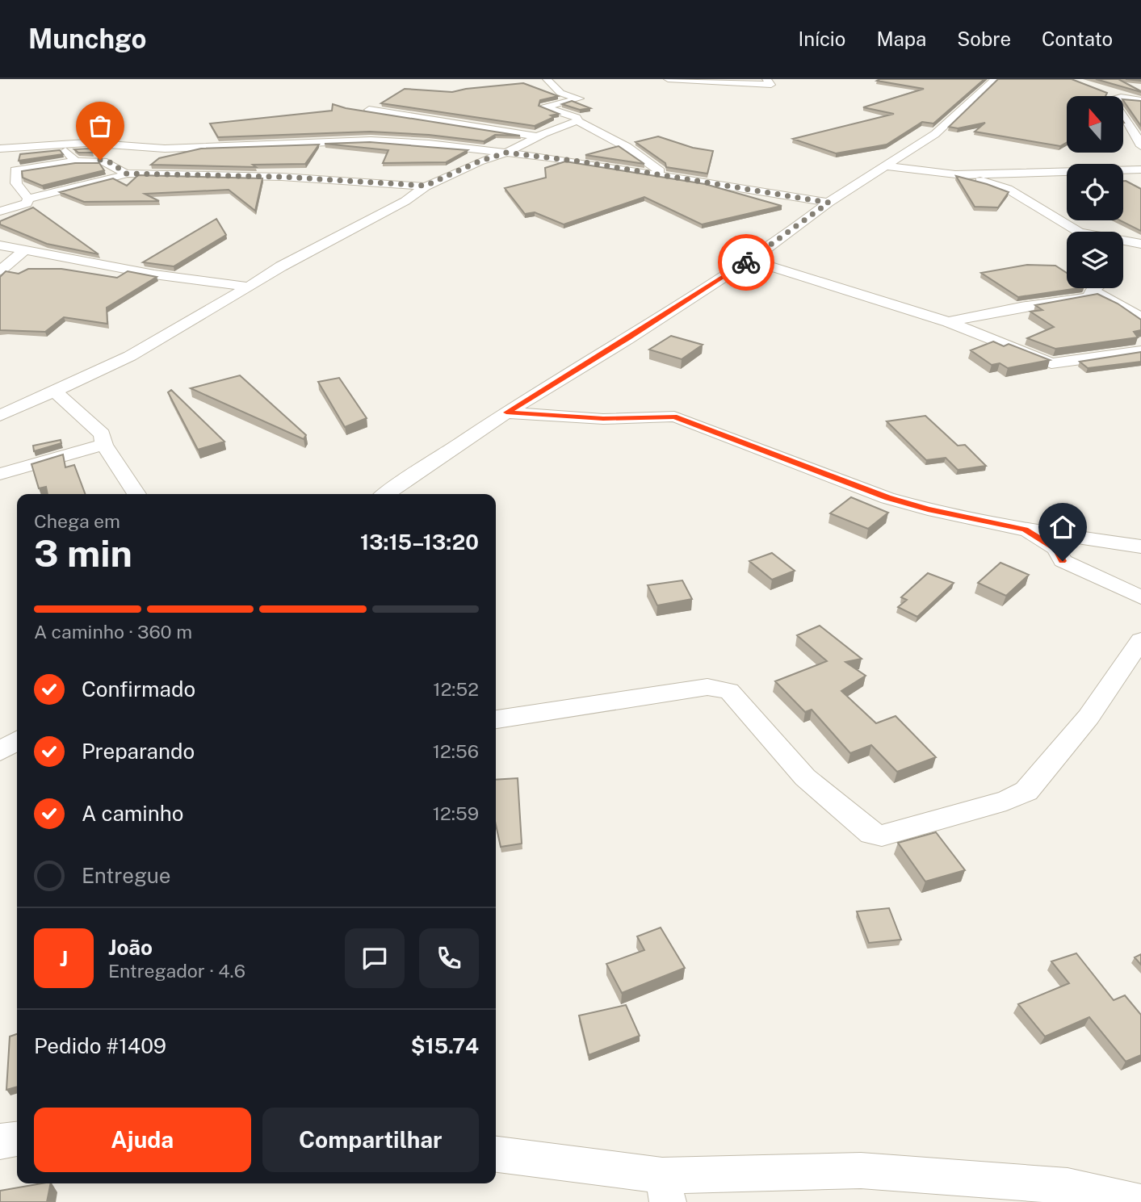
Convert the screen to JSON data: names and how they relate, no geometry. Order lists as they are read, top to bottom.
{
  "north": "top",
  "page": {
    "header": "Munchgo",
    "nav": [
      "Início",
      "Mapa",
      "Sobre",
      "Contato"
    ],
    "heading": ["3 min", "Chega em", "13:15–13:20"],
    "panel": [
      "João",
      "Entregador · 4.6",
      "Pedido #1409",
      "$15.74"
    ],
    "bar": "A caminho · 360 m",
    "list": [
      ["Confirmado", "12:52"],
      ["Preparando", "12:56"],
      ["A caminho", "12:59"],
      "Entregue"
    ],
    "round": "J",
    "buttons": ["Ajuda", "Compartilhar"]
  }
}
